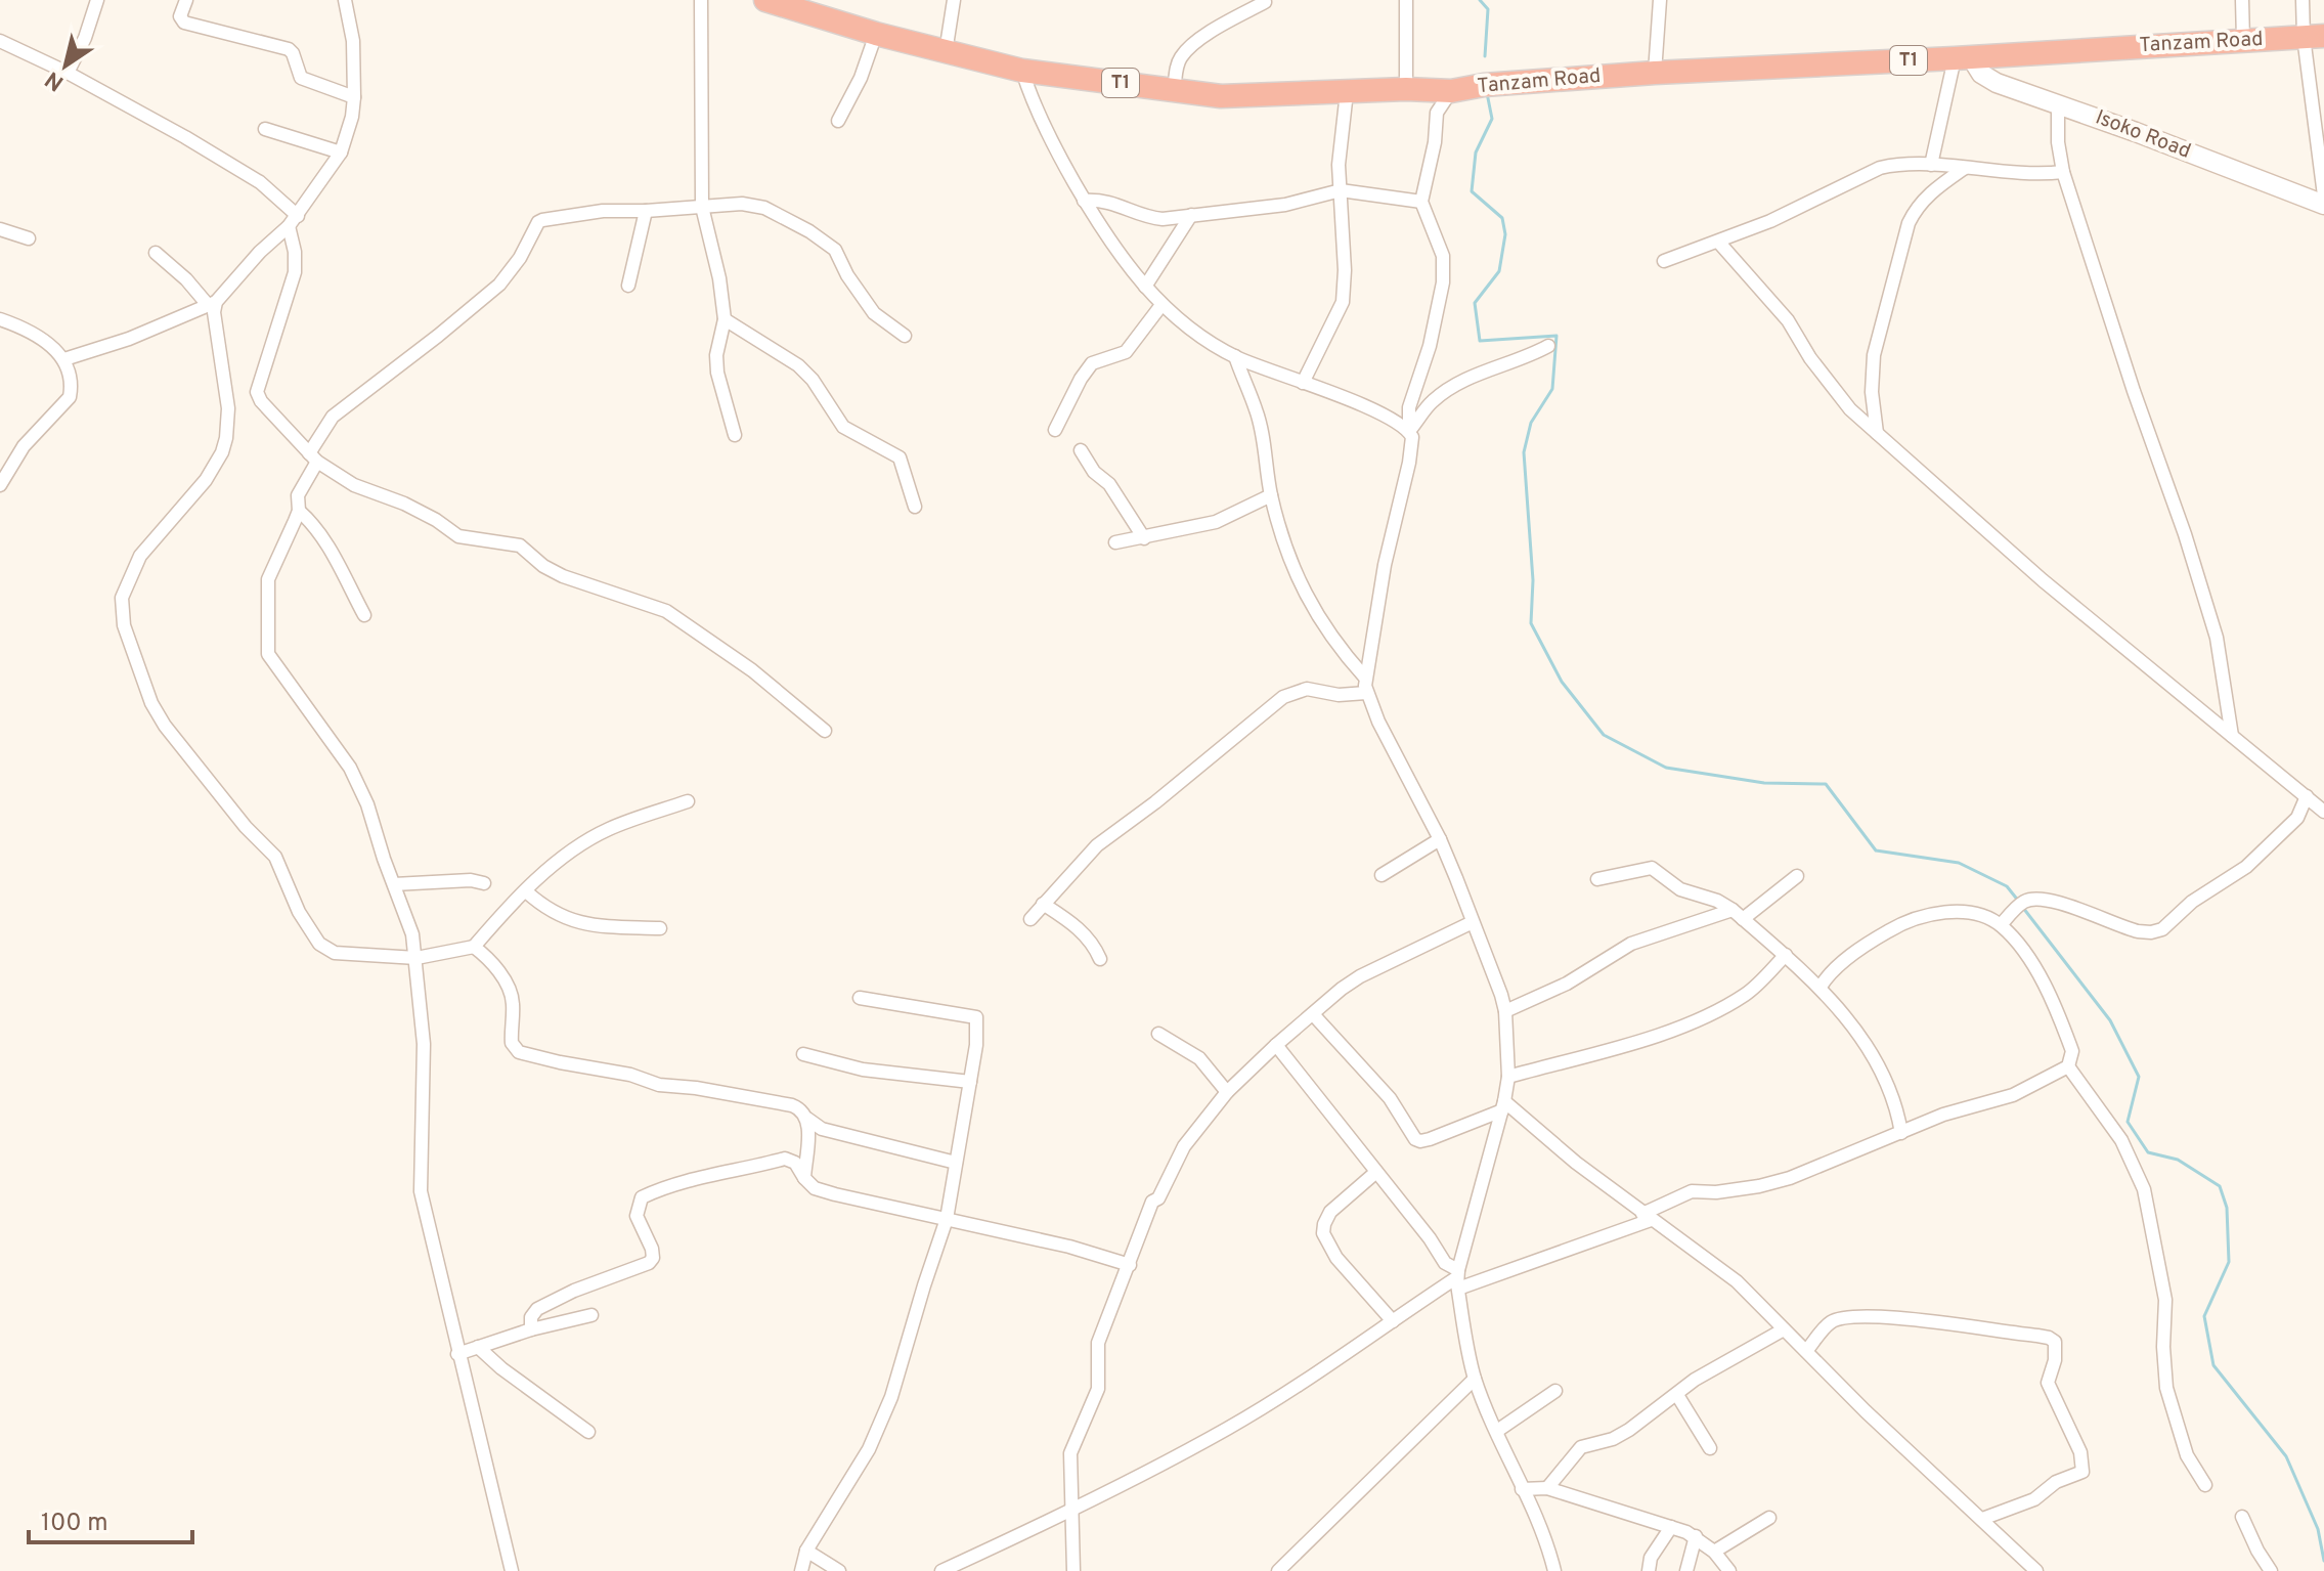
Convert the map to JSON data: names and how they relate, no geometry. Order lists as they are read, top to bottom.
{
  "streets": {
    "highway": ["Tanzam Road", "T1"],
    "street": ["Isoko Road"]
  },
  "crossings": [
    ["Tanzam Road", "Isoko Road"]
  ],
  "scale_bar": "100 m",
  "north": "bottom left"
}
